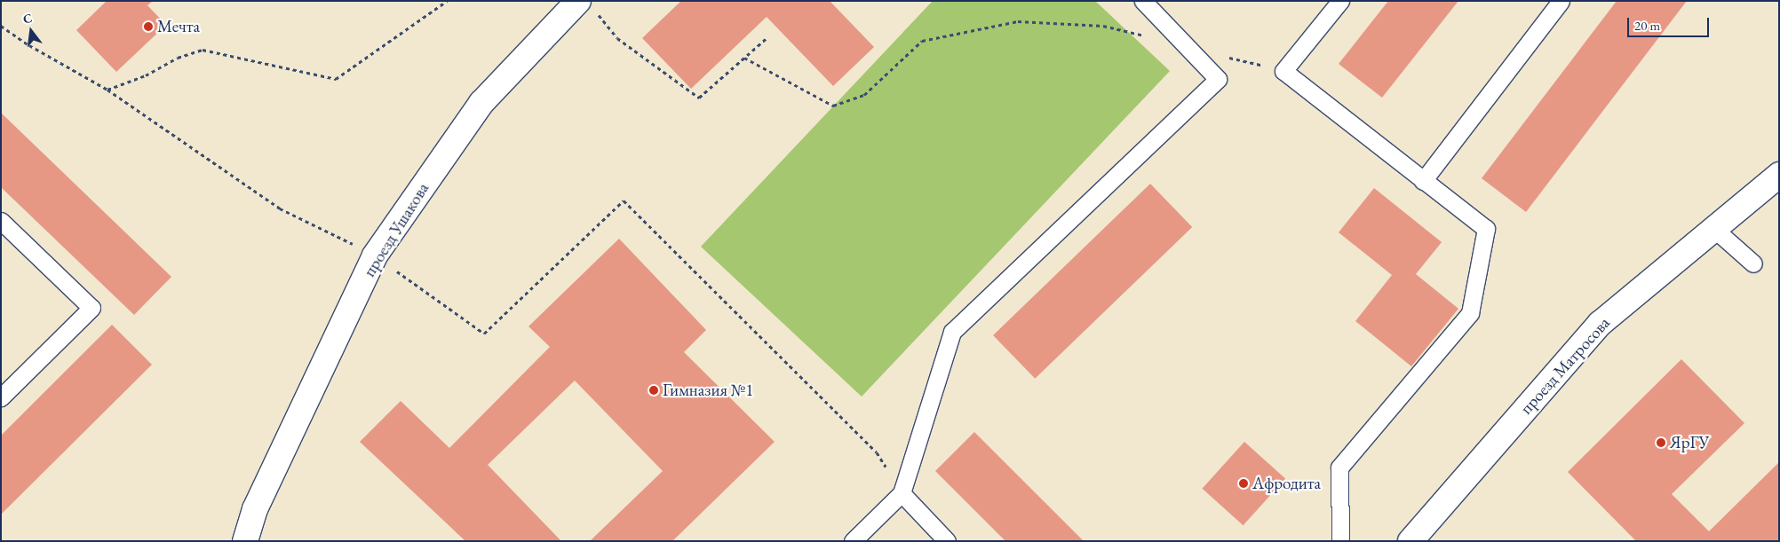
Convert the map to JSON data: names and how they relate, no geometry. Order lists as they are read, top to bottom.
{
  "streets": {
    "street": ["проезд Ушакова", "проезд Матросова"]
  },
  "places": [
    "Мечта",
    "Гимназия №1",
    "ЯрГУ",
    "Афродита"
  ],
  "scale_bar": "20 m",
  "north": "top"
}
